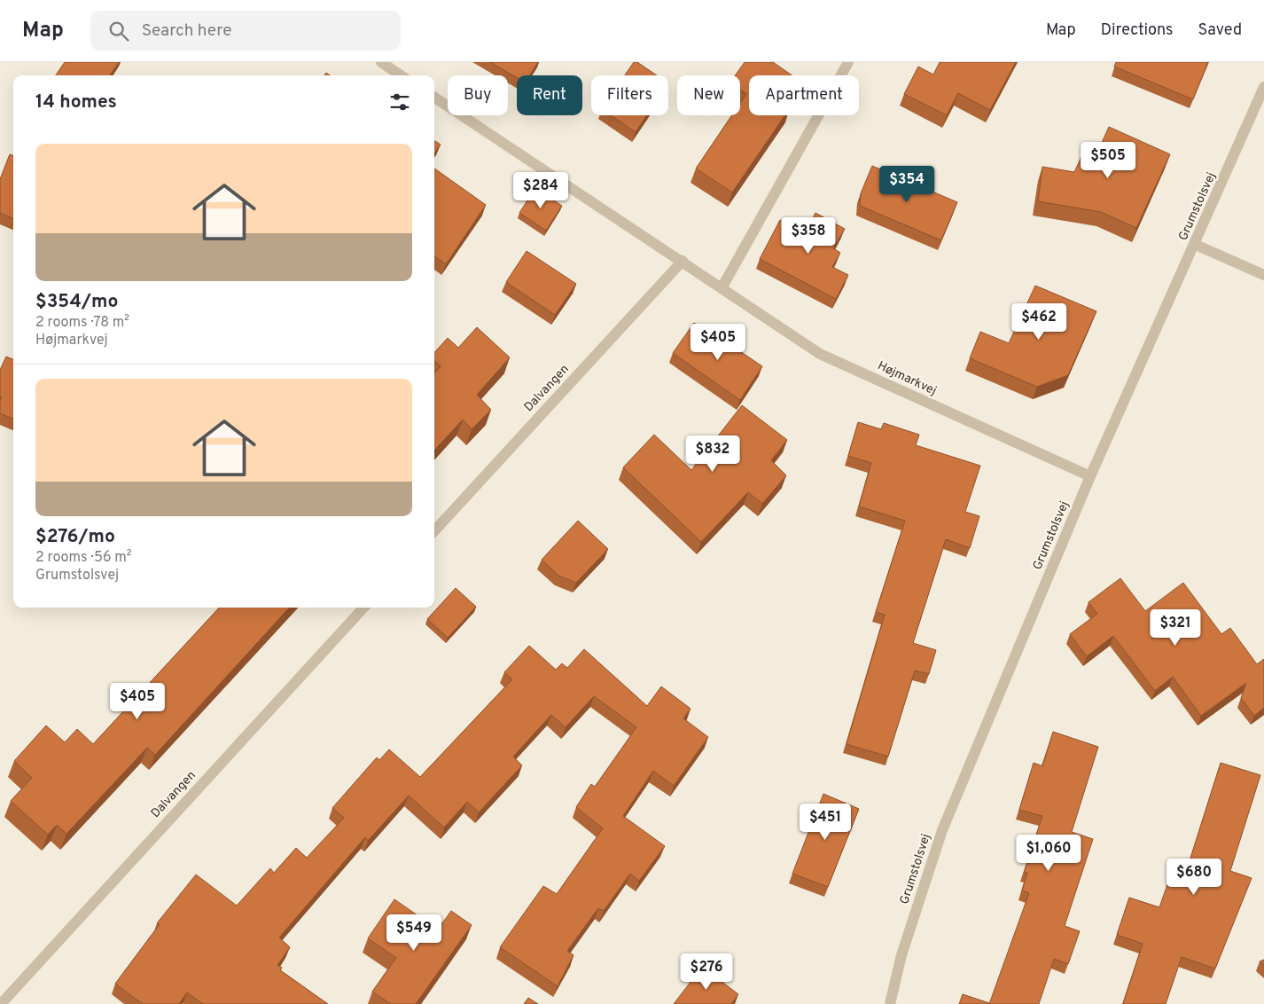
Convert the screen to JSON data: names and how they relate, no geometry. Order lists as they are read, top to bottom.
{
  "streets": {
    "street": ["Grumstolsvej", "Højmarkvej", "Dalvangen"]
  },
  "crossings": [
    ["Grumstolsvej", "Højmarkvej"],
    ["Højmarkvej", "Dalvangen"]
  ],
  "page": {
    "header": "Map",
    "search": "Search here",
    "nav": ["Map", "Directions", "Saved"],
    "chip": [
      "Buy",
      "Rent",
      "Filters",
      "New",
      "Apartment"
    ],
    "heading": "14 homes",
    "list": [
      {
        "name": "$354/mo",
        "note": "2 rooms · 78 m² · Højmarkvej"
      },
      {
        "name": "$276/mo",
        "note": "2 rooms · 56 m² · Grumstolsvej"
      }
    ],
    "price": [
      "$505",
      "$354",
      "$284",
      "$358",
      "$462",
      "$405",
      "$832",
      "$321",
      "$405",
      "$451",
      "$1,060",
      "$680",
      "$549",
      "$276"
    ]
  }
}
